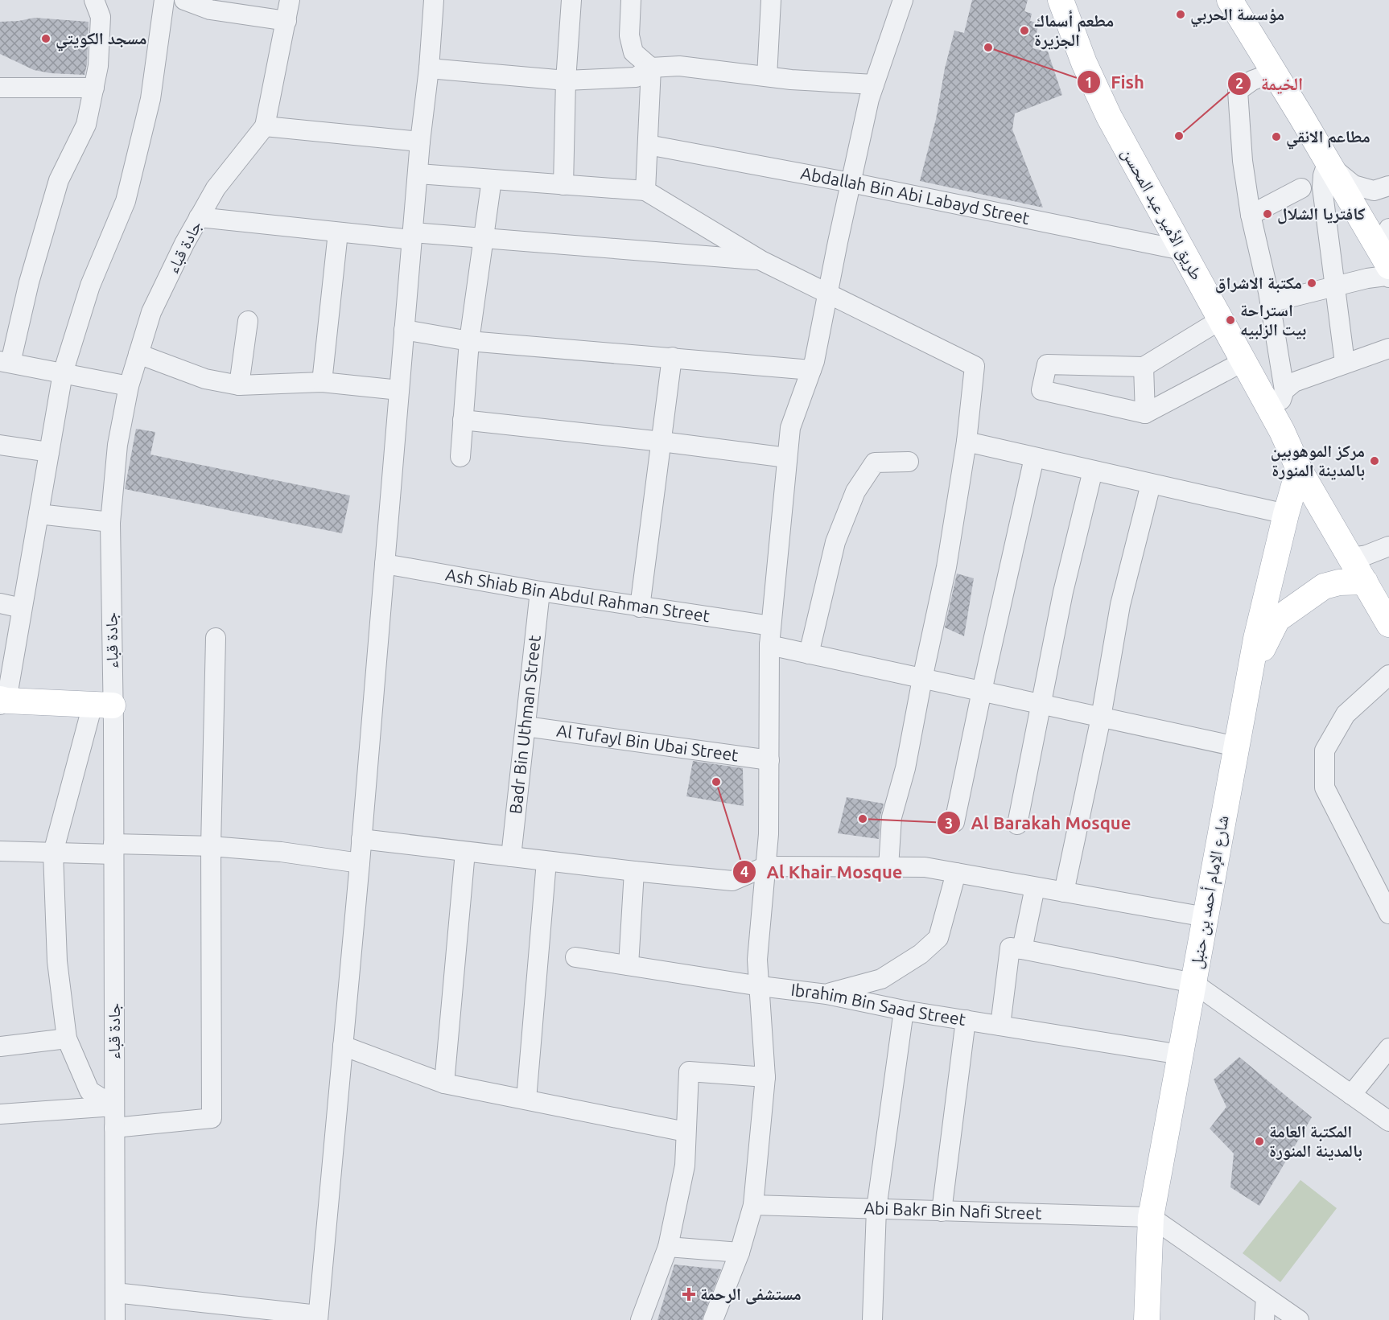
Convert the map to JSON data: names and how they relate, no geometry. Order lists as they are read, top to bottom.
{
  "streets": {
    "main road": ["طريق الأمير عبد المحسن", "شارع الإمام أحمد بن حنبل"],
    "street": [
      "Abdallah Bin Abi Labayd Street",
      "جادة قباء",
      "Ash Shiab Bin Abdul Rahman Street",
      "Badr Bin Uthman Street",
      "Al Tufayl Bin Ubai Street",
      "Ibrahim Bin Saad Street",
      "Abi Bakr Bin Nafi Street"
    ]
  },
  "crossings": [
    ["Abdallah Bin Abi Labayd Street", "طريق الأمير عبد المحسن"],
    ["طريق الأمير عبد المحسن", "شارع الإمام أحمد بن حنبل"],
    ["Ash Shiab Bin Abdul Rahman Street", "Badr Bin Uthman Street"],
    ["Badr Bin Uthman Street", "Al Tufayl Bin Ubai Street"],
    ["شارع الإمام أحمد بن حنبل", "Ibrahim Bin Saad Street"],
    ["شارع الإمام أحمد بن حنبل", "Abi Bakr Bin Nafi Street"]
  ],
  "places": {
    "other": [
      "مؤسسة الحربي",
      "مطعم أسماك الجزيرة",
      "مسجد الكويتي",
      "Fish",
      "الخيمة",
      "مطاعم الانقي",
      "كافتريا الشلال",
      "مكتبة الاشراق",
      "استراحة بيت الزلبيه",
      "مركز الموهوبين بالمدينة المنورة",
      "Al Khair Mosque",
      "Al Barakah Mosque",
      "المكتبة العامة بالمدينة المنورة"
    ],
    "health": ["مستشفى الرحمة"]
  }
}
